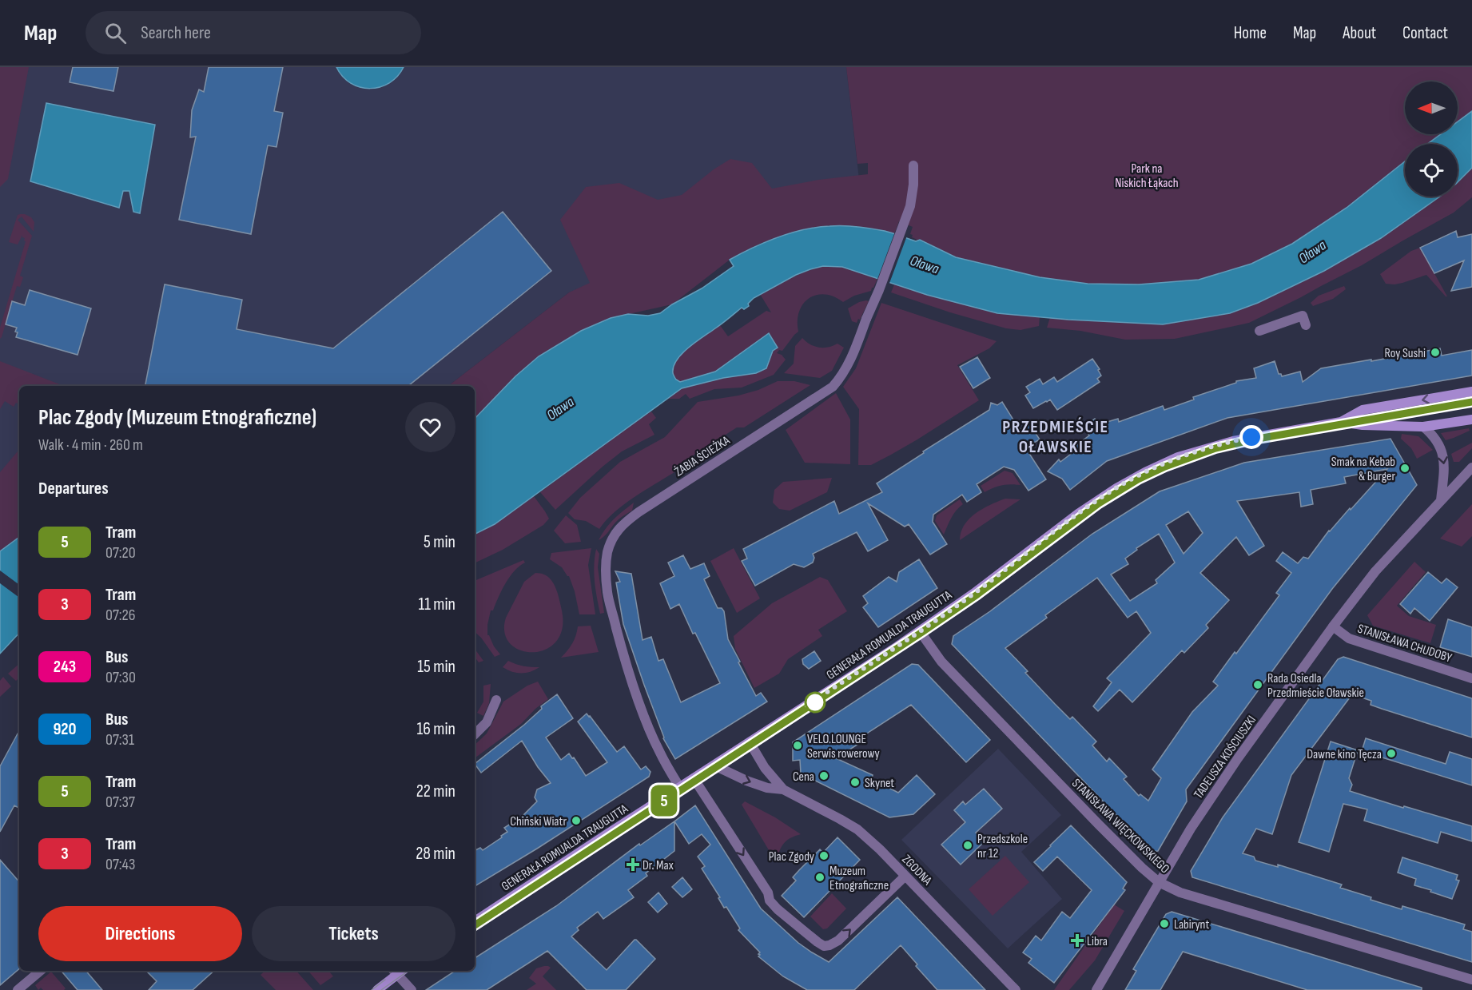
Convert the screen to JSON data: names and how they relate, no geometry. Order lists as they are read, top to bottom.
{
  "streets": {
    "main road": ["GENERAŁA ROMUALDA TRAUGUTTA"],
    "street": [
      "ŻABIA ŚCIEŻKA",
      "STANISŁAWA CHUDOBY",
      "TADEUSZA KOŚCIUSZKI",
      "STANISŁAWA WIĘCKOWSKIEGO",
      "ZGODNA"
    ]
  },
  "crossings": [
    ["ŻABIA ŚCIEŻKA", "GENERAŁA ROMUALDA TRAUGUTTA"],
    ["GENERAŁA ROMUALDA TRAUGUTTA", "STANISŁAWA WIĘCKOWSKIEGO"],
    ["GENERAŁA ROMUALDA TRAUGUTTA", "ZGODNA"],
    ["STANISŁAWA CHUDOBY", "TADEUSZA KOŚCIUSZKI"],
    ["TADEUSZA KOŚCIUSZKI", "STANISŁAWA WIĘCKOWSKIEGO"]
  ],
  "districts": ["PRZEDMIEŚCIE OŁAWSKIE"],
  "water": ["Oława"],
  "parks": ["Park na Niskich Łąkach"],
  "places": {
    "other": [
      "Roy Sushi",
      "Smak na Kebab & Burger",
      "Rada Osiedla Przedmieście Oławskie",
      "VELO.LOUNGE Serwis rowerowy",
      "Dawne kino Tęcza",
      "Cena",
      "Skynet",
      "Chiński Wiatr",
      "Przedszkole nr 12",
      "Plac Zgody",
      "Muzeum Etnograficzne",
      "Labirynt"
    ],
    "health": ["Dr. Max", "Libra"]
  },
  "lines": ["tram line 5"],
  "north": "left",
  "page": {
    "header": "Map",
    "search": "Search here",
    "nav": [
      "Home",
      "Map",
      "About",
      "Contact"
    ],
    "on_map": "5",
    "heading": [
      ["Plac Zgody (Muzeum Etnograficzne)", "Walk · 4 min · 260 m"],
      "Departures"
    ],
    "list": [
      {
        "mark": "5",
        "name": "Tram",
        "note": "07:20",
        "value": "5 min"
      },
      {
        "mark": "3",
        "name": "Tram",
        "note": "07:26",
        "value": "11 min"
      },
      {
        "mark": "243",
        "name": "Bus",
        "note": "07:30",
        "value": "15 min"
      },
      {
        "mark": "920",
        "name": "Bus",
        "note": "07:31",
        "value": "16 min"
      },
      {
        "mark": "5",
        "name": "Tram",
        "note": "07:37",
        "value": "22 min"
      },
      {
        "mark": "3",
        "name": "Tram",
        "note": "07:43",
        "value": "28 min"
      }
    ],
    "buttons": ["Directions", "Tickets"]
  }
}
